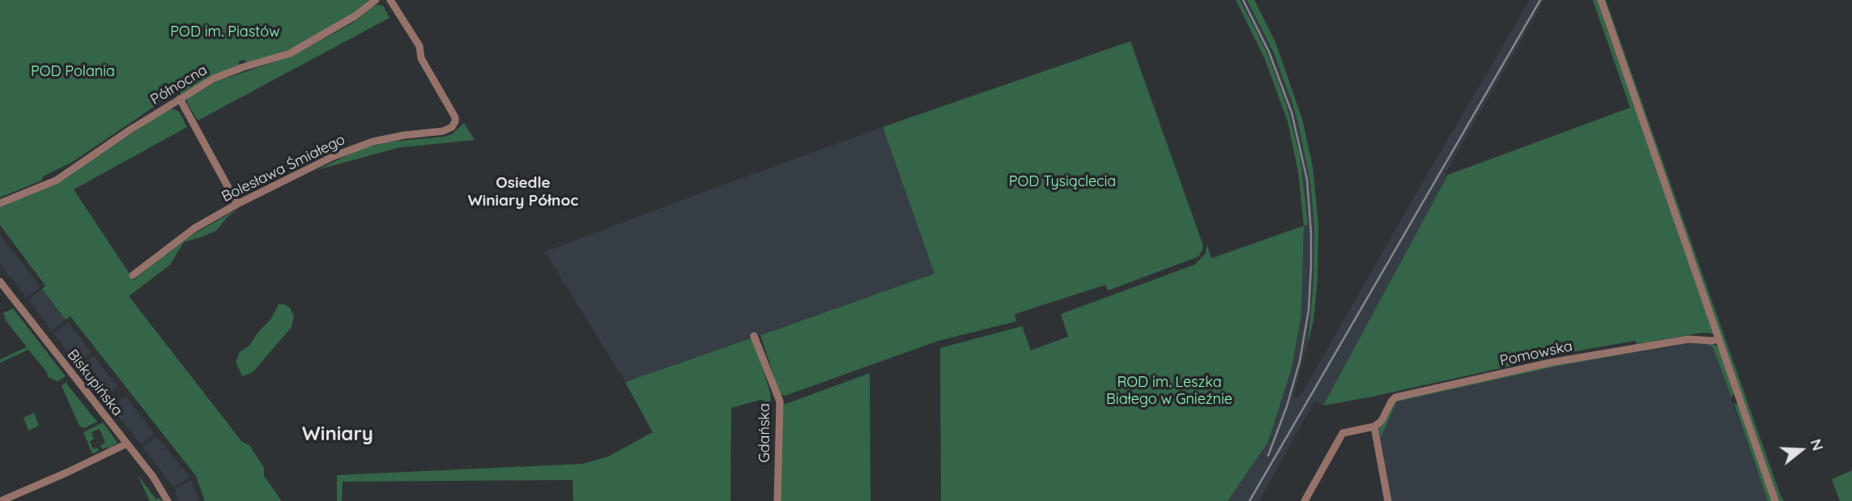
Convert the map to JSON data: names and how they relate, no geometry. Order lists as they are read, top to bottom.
{
  "streets": {
    "street": [
      "Północna",
      "Bolesława Śmiałego",
      "Pomowska",
      "Biskupińska",
      "Gdańska"
    ]
  },
  "districts": ["Osiedle Winiary Północ", "Winiary"],
  "parks": [
    "POD im. Piastów",
    "POD Polania",
    "POD Tysiąclecia",
    "ROD im. Leszka Białego w Gnieźnie"
  ],
  "north": "right"
}
